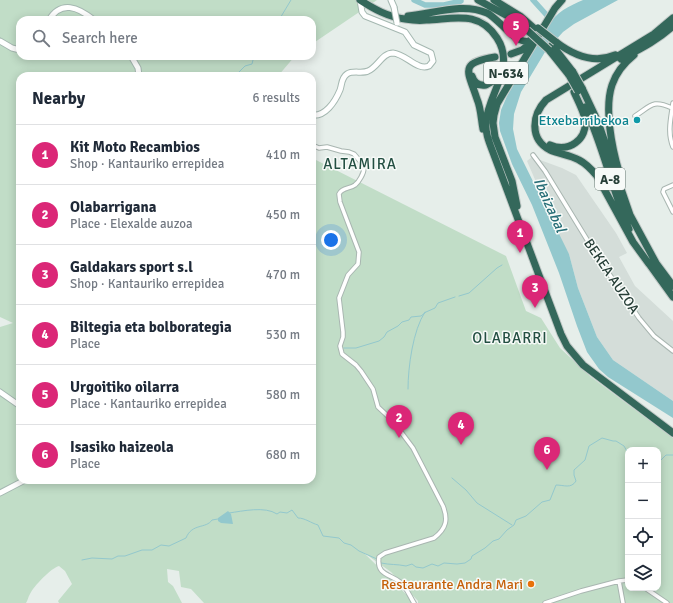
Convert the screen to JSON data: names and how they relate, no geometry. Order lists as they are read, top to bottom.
{
  "streets": {
    "highway": ["N-634", "A-8"],
    "street": ["BEKEA AUZOA"]
  },
  "districts": ["ALTAMIRA", "OLABARRI"],
  "water": ["Ibaizabal"],
  "places": ["Etxebarribekoa", "Restaurante Andra Mari"],
  "page": {
    "pins": [
      "5",
      "1",
      "3",
      "2",
      "4",
      "6"
    ],
    "search": "Search here",
    "heading": ["Nearby", "6 results"],
    "list": [
      {
        "mark": "1",
        "name": "Kit Moto Recambios",
        "note": "Shop · Kantauriko errepidea",
        "value": "410 m"
      },
      {
        "mark": "2",
        "name": "Olabarrigana",
        "note": "Place · Elexalde auzoa",
        "value": "450 m"
      },
      {
        "mark": "3",
        "name": "Galdakars sport s.l",
        "note": "Shop · Kantauriko errepidea",
        "value": "470 m"
      },
      {
        "mark": "4",
        "name": "Biltegia eta bolborategia",
        "note": "Place",
        "value": "530 m"
      },
      {
        "mark": "5",
        "name": "Urgoitiko oilarra",
        "note": "Place · Kantauriko errepidea",
        "value": "580 m"
      },
      {
        "mark": "6",
        "name": "Isasiko haizeola",
        "note": "Place",
        "value": "680 m"
      }
    ],
    "map_buttons": ["+", "−"]
  }
}
